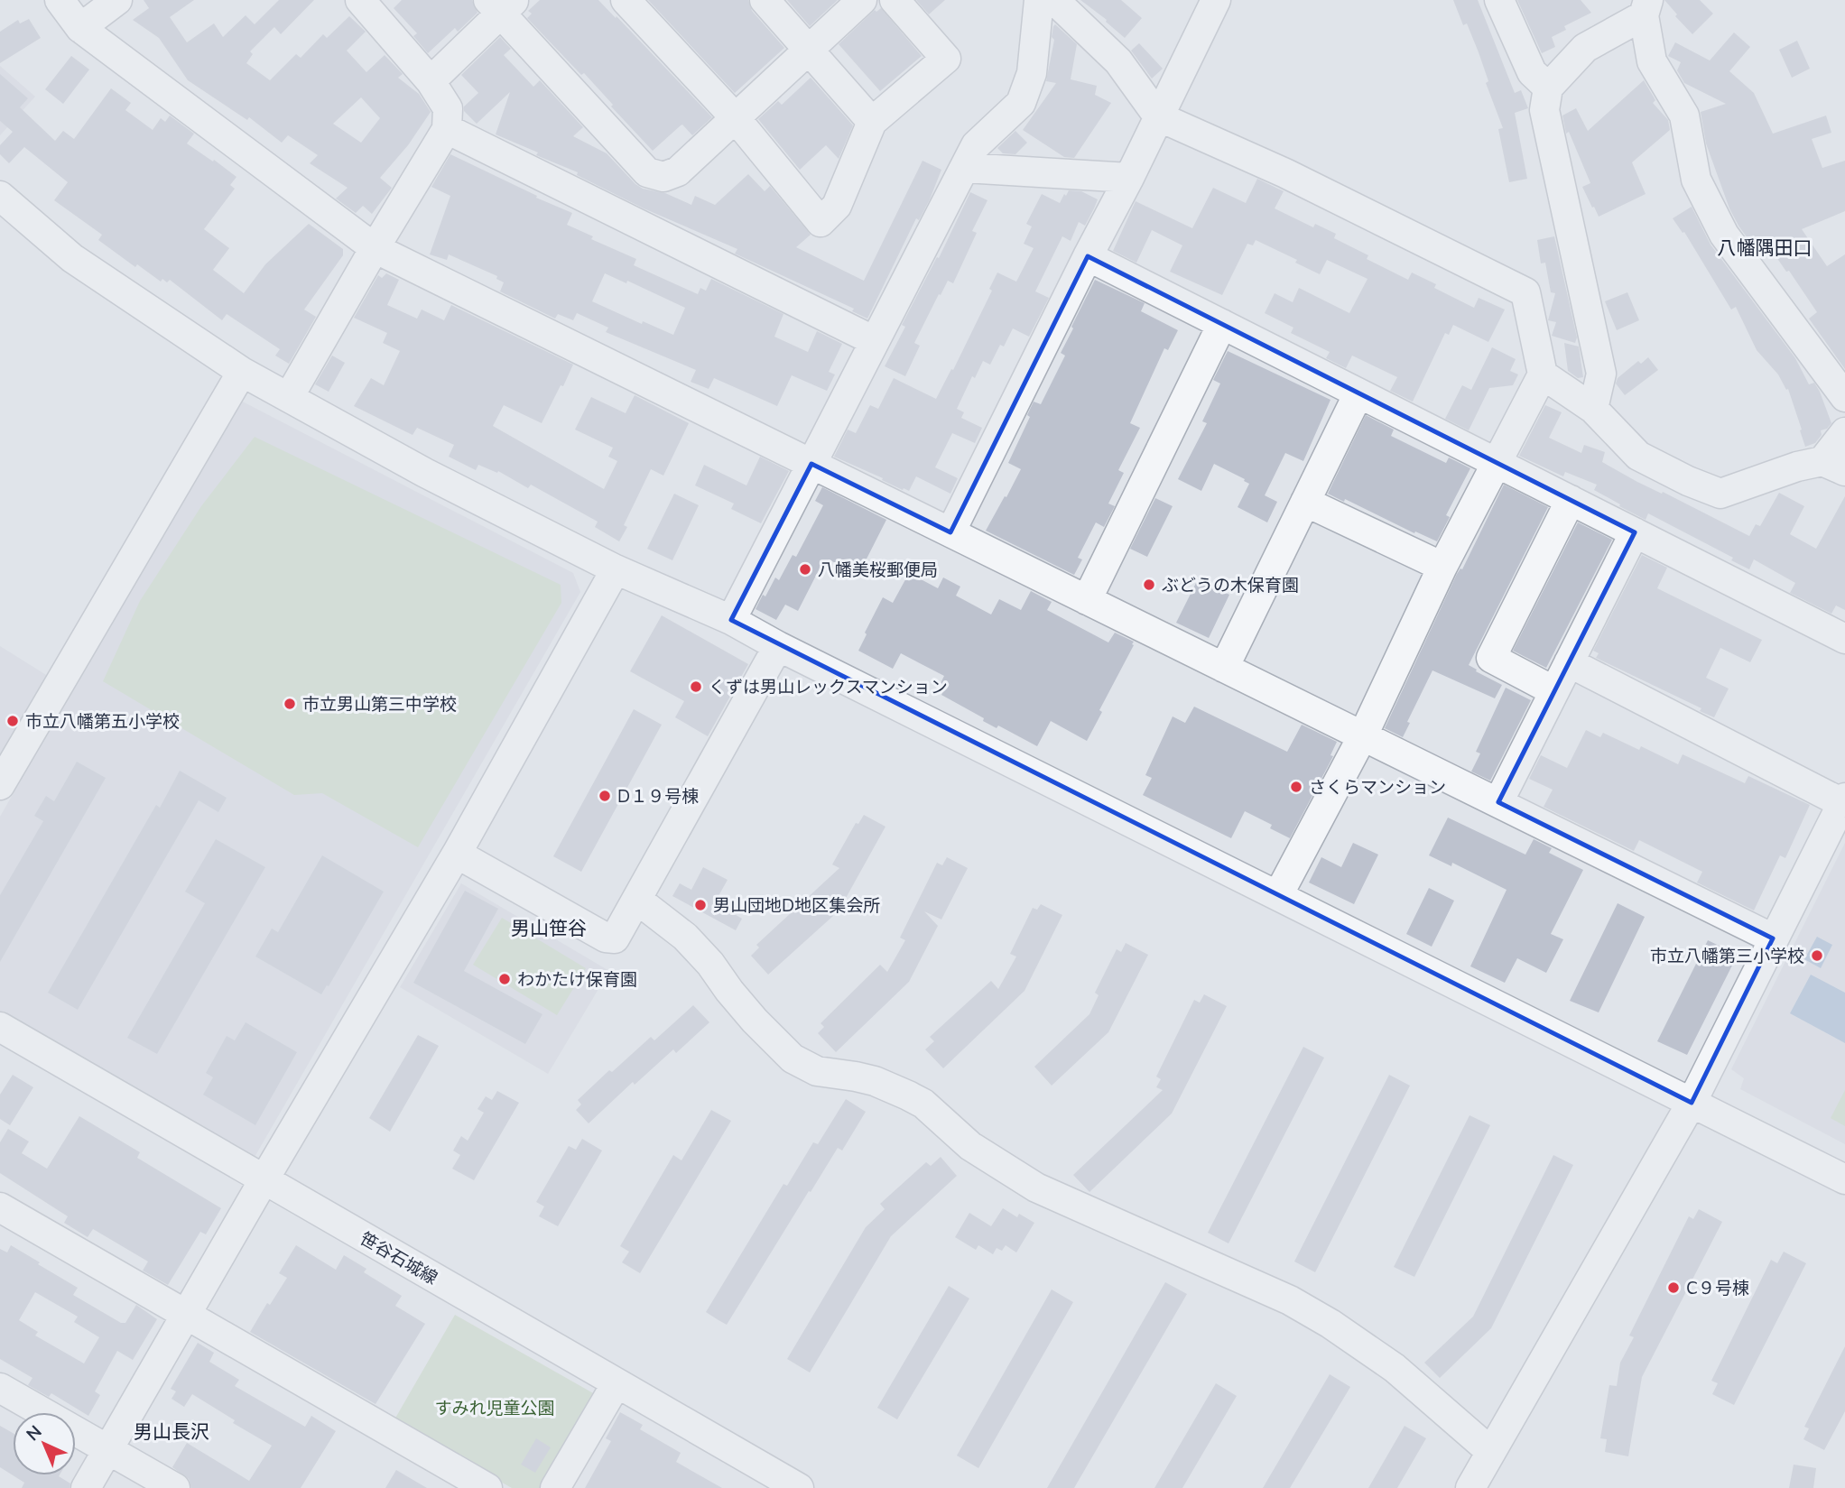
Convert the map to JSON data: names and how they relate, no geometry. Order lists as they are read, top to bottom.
{
  "streets": {
    "street": ["笹谷石城線"]
  },
  "districts": ["八幡隅田口", "男山笹谷", "男山長沢"],
  "parks": ["すみれ児童公園"],
  "places": [
    "八幡美桜郵便局",
    "ぶどうの木保育園",
    "くずは男山レックスマンション",
    "市立男山第三中学校",
    "市立八幡第五小学校",
    "さくらマンション",
    "D１９号棟",
    "男山団地D地区集会所",
    "市立八幡第三小学校",
    "わかたけ保育園",
    "C９号棟"
  ],
  "north": "top left"
}
